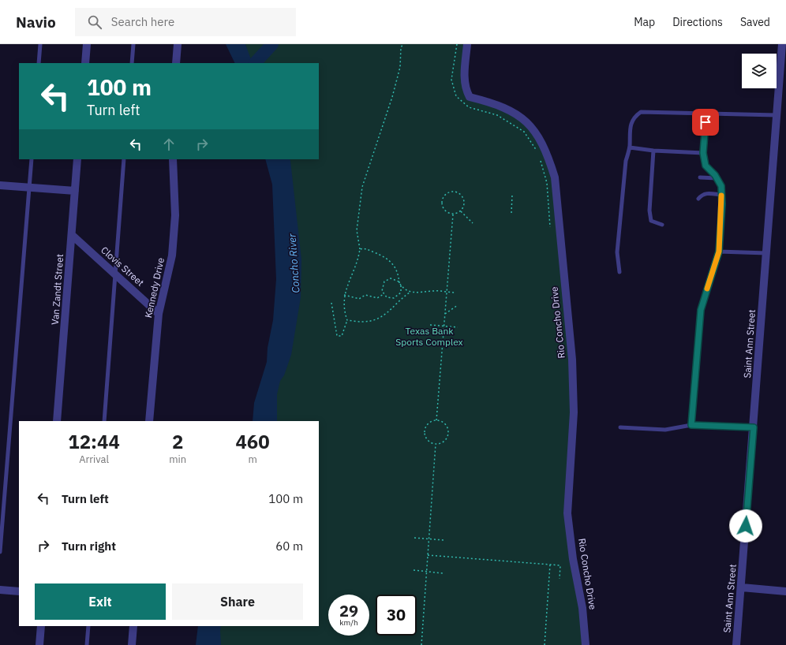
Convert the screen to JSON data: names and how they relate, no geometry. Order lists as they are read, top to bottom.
{
  "streets": {
    "street": [
      "Clovis Street",
      "Kennedy Drive",
      "Van Zandt Street",
      "Rio Concho Drive",
      "Saint Ann Street"
    ]
  },
  "crossings": [
    ["Clovis Street", "Kennedy Drive"],
    ["Clovis Street", "Van Zandt Street"]
  ],
  "water": ["Concho River"],
  "parks": ["Texas Bank Sports Complex"],
  "page": {
    "header": "Navio",
    "search": "Search here",
    "nav": ["Map", "Directions", "Saved"],
    "turn": ["100 m", "Turn left"],
    "eta": [
      "12:44",
      "Arrival",
      "2",
      "min",
      "460",
      "m"
    ],
    "list": [
      {
        "name": "Turn left",
        "value": "100 m"
      },
      {
        "name": "Turn right",
        "value": "60 m"
      }
    ],
    "buttons": ["Exit", "Share"],
    "speed": "29 km/h",
    "limit": "30"
  }
}
